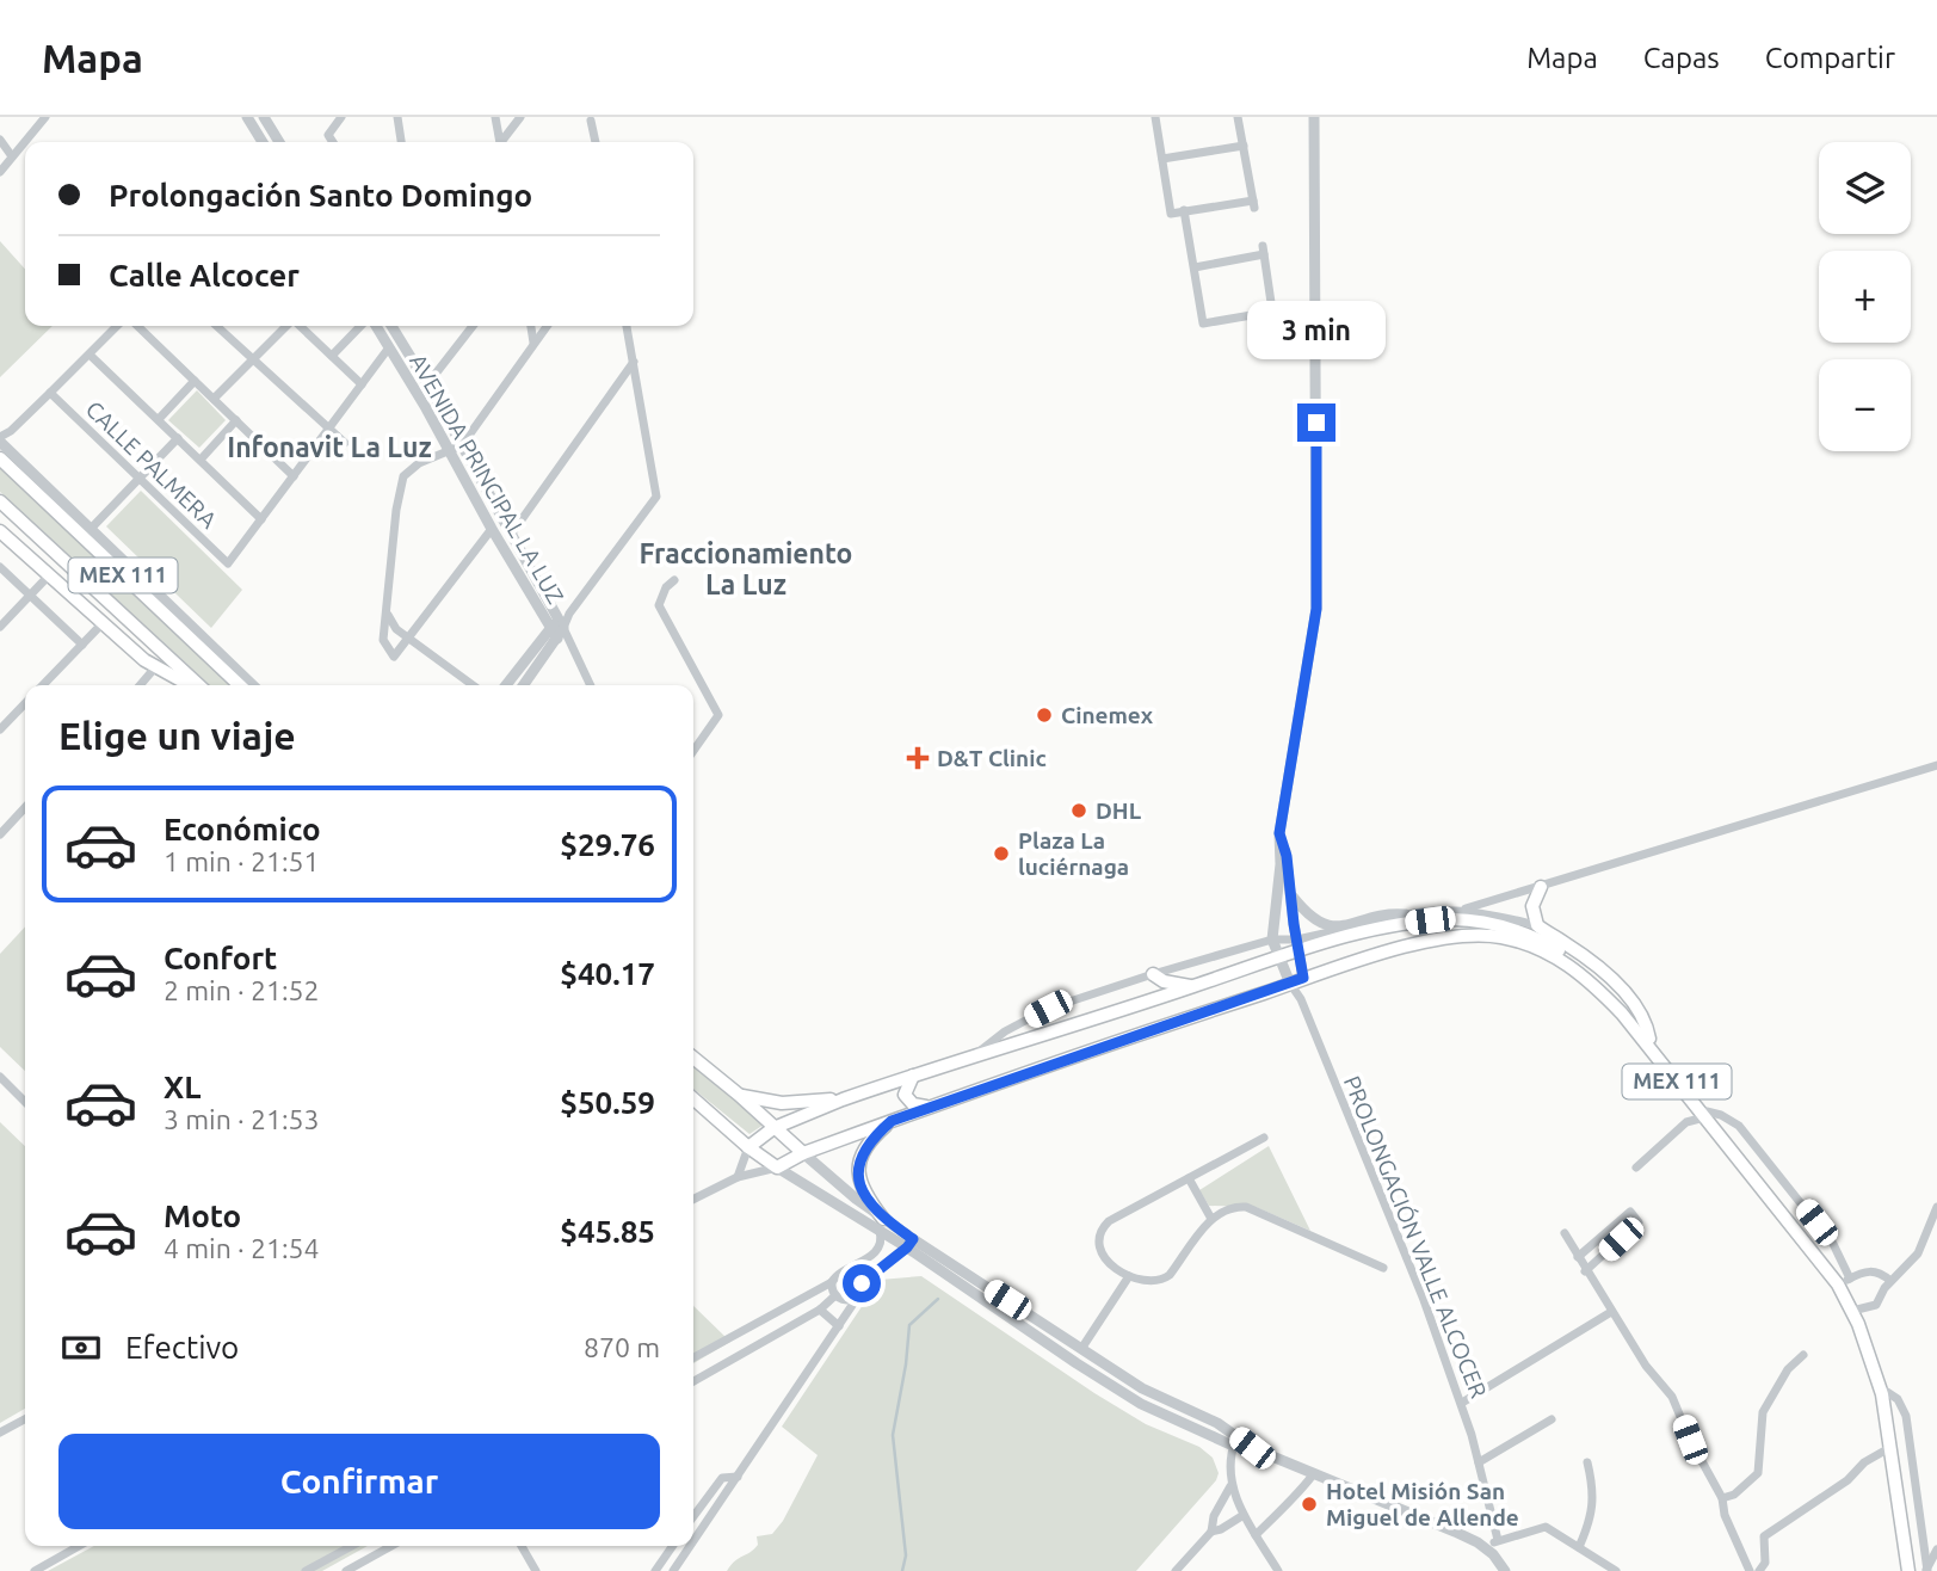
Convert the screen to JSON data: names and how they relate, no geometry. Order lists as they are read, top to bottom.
{
  "streets": {
    "main road": ["MEX 111"],
    "street": ["CALLE PALMERA", "AVENIDA PRINCIPAL LA LUZ", "PROLONGACIÓN VALLE ALCOCER"]
  },
  "crossings": [
    ["MEX 111", "PROLONGACIÓN VALLE ALCOCER"]
  ],
  "districts": ["Infonavit La Luz", "Fraccionamiento La Luz"],
  "places": {
    "other": [
      "Cinemex",
      "DHL",
      "Plaza La luciérnaga",
      "Hotel Misión San Miguel de Allende"
    ],
    "health": ["D&T Clinic"]
  },
  "page": {
    "header": "Mapa",
    "nav": ["Mapa", "Capas", "Compartir"],
    "map_buttons": ["+", "−"],
    "banner": ["Prolongación Santo Domingo", "Calle Alcocer"],
    "bubble": "3 min",
    "heading": "Elige un viaje",
    "list": [
      {
        "name": "Económico",
        "note": "1 min · 21:51",
        "value": "$29.76"
      },
      {
        "name": "Confort",
        "note": "2 min · 21:52",
        "value": "$40.17"
      },
      {
        "name": "XL",
        "note": "3 min · 21:53",
        "value": "$50.59"
      },
      {
        "name": "Moto",
        "note": "4 min · 21:54",
        "value": "$45.85"
      }
    ],
    "pay": ["Efectivo", "870 m"],
    "buttons": "Confirmar"
  }
}
